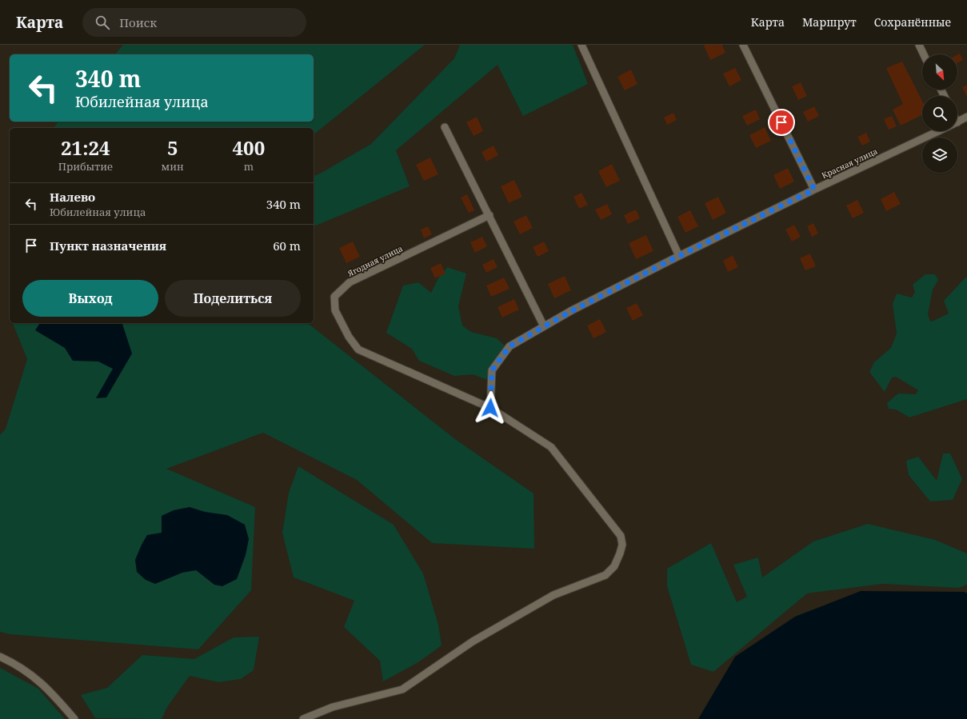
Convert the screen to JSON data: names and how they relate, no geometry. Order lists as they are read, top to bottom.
{
  "streets": {
    "street": ["Красная улица", "Ягодная улица"]
  },
  "crossings": [
    ["Красная улица", "Ягодная улица"]
  ],
  "north": "bottom right",
  "page": {
    "header": "Карта",
    "search": "Поиск",
    "nav": ["Карта", "Маршрут", "Сохранённые"],
    "turn": ["340 m", "Юбилейная улица"],
    "eta": [
      "21:24",
      "Прибытие",
      "5",
      "мин",
      "400",
      "m"
    ],
    "list": [
      {
        "name": "Налево",
        "note": "Юбилейная улица",
        "value": "340 m"
      },
      {
        "name": "Пункт назначения",
        "value": "60 m"
      }
    ],
    "buttons": ["Выход", "Поделиться"]
  }
}
